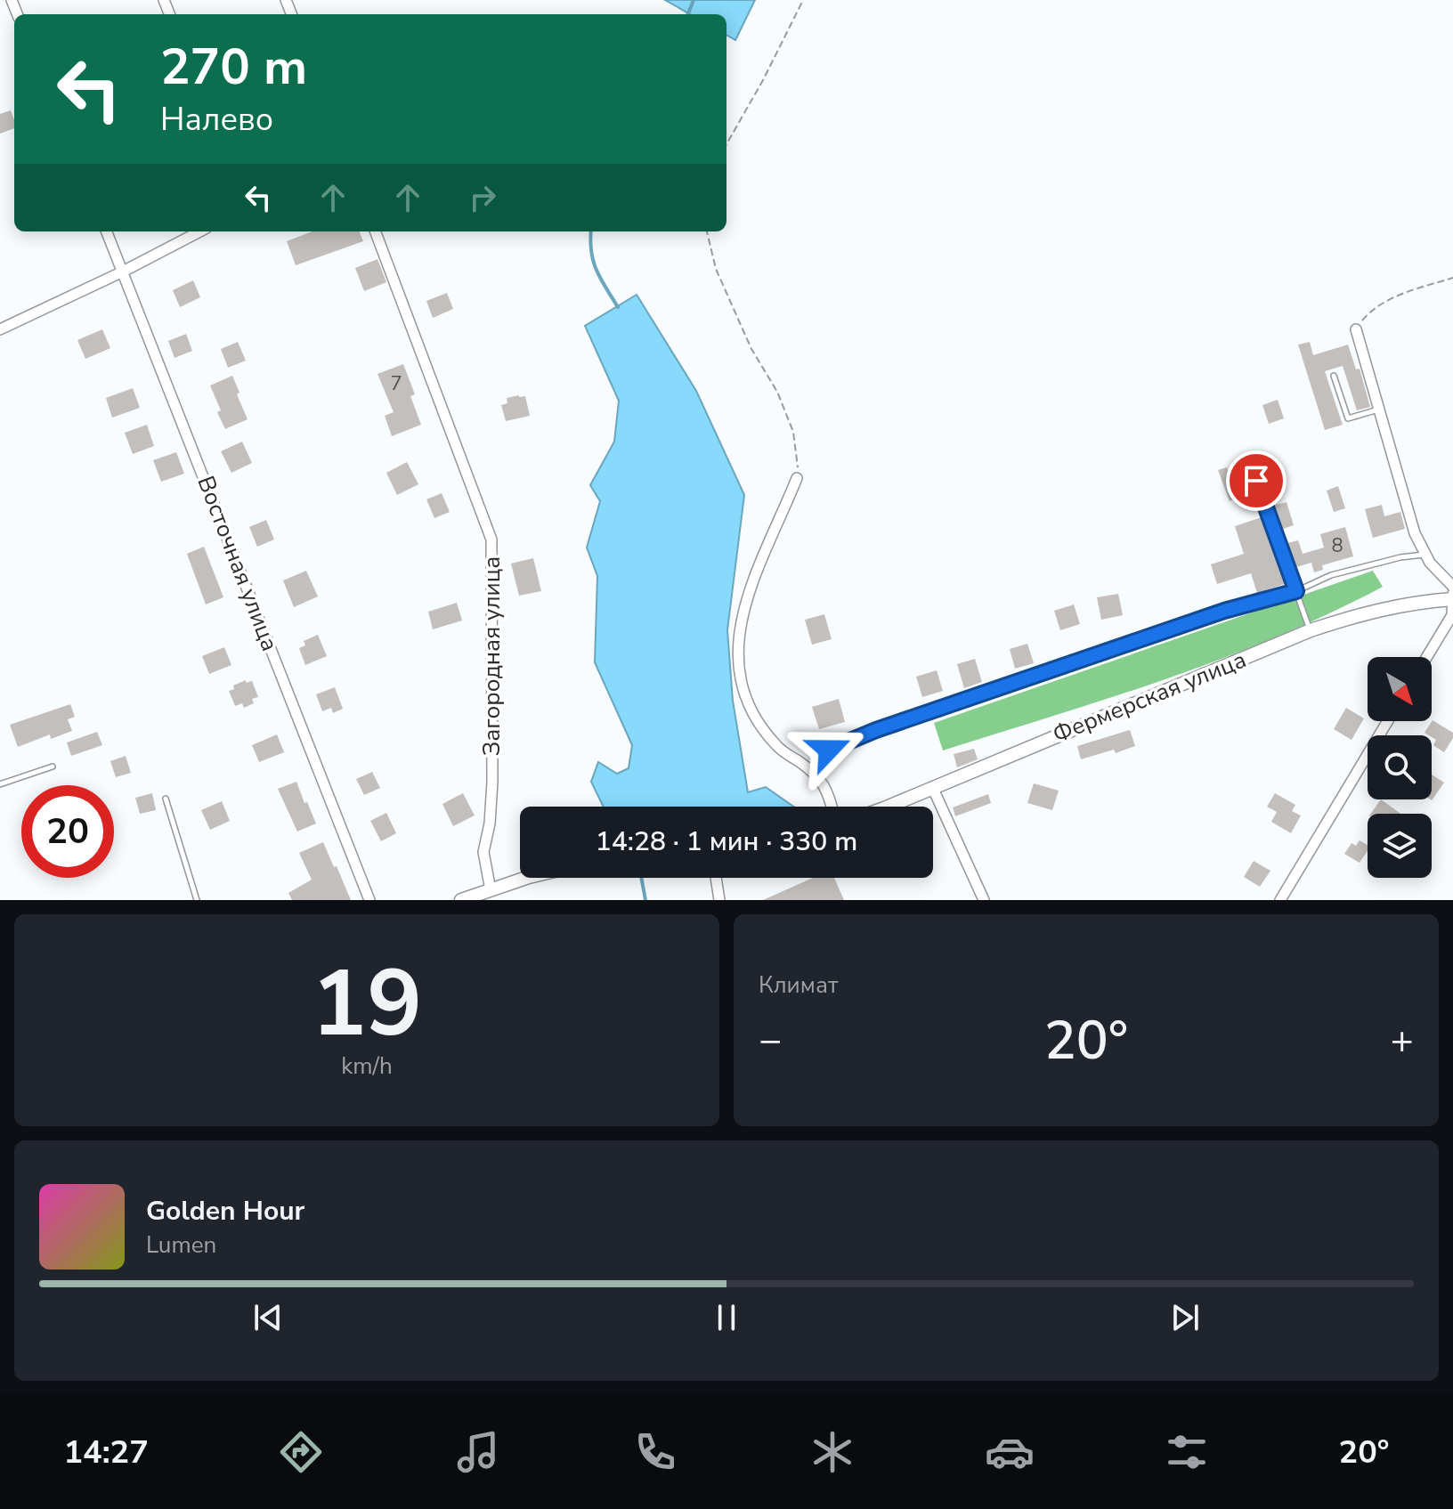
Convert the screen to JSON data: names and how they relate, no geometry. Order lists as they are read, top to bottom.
{
  "streets": {
    "street": ["Восточная улица", "Загородная улица", "Фермерская улица"]
  },
  "house_numbers": ["7", "8"],
  "north": "bottom right",
  "page": {
    "turn": ["270 m", "Налево"],
    "limit": "20",
    "trip": "14:28 · 1 мин · 330 m",
    "tile": [
      ["19", "km/h"],
      "Климат"
    ],
    "heat": ["−", "20°", "+"],
    "song": ["Golden Hour", "Lumen"],
    "tabs": ["14:27", "20°"]
  }
}
